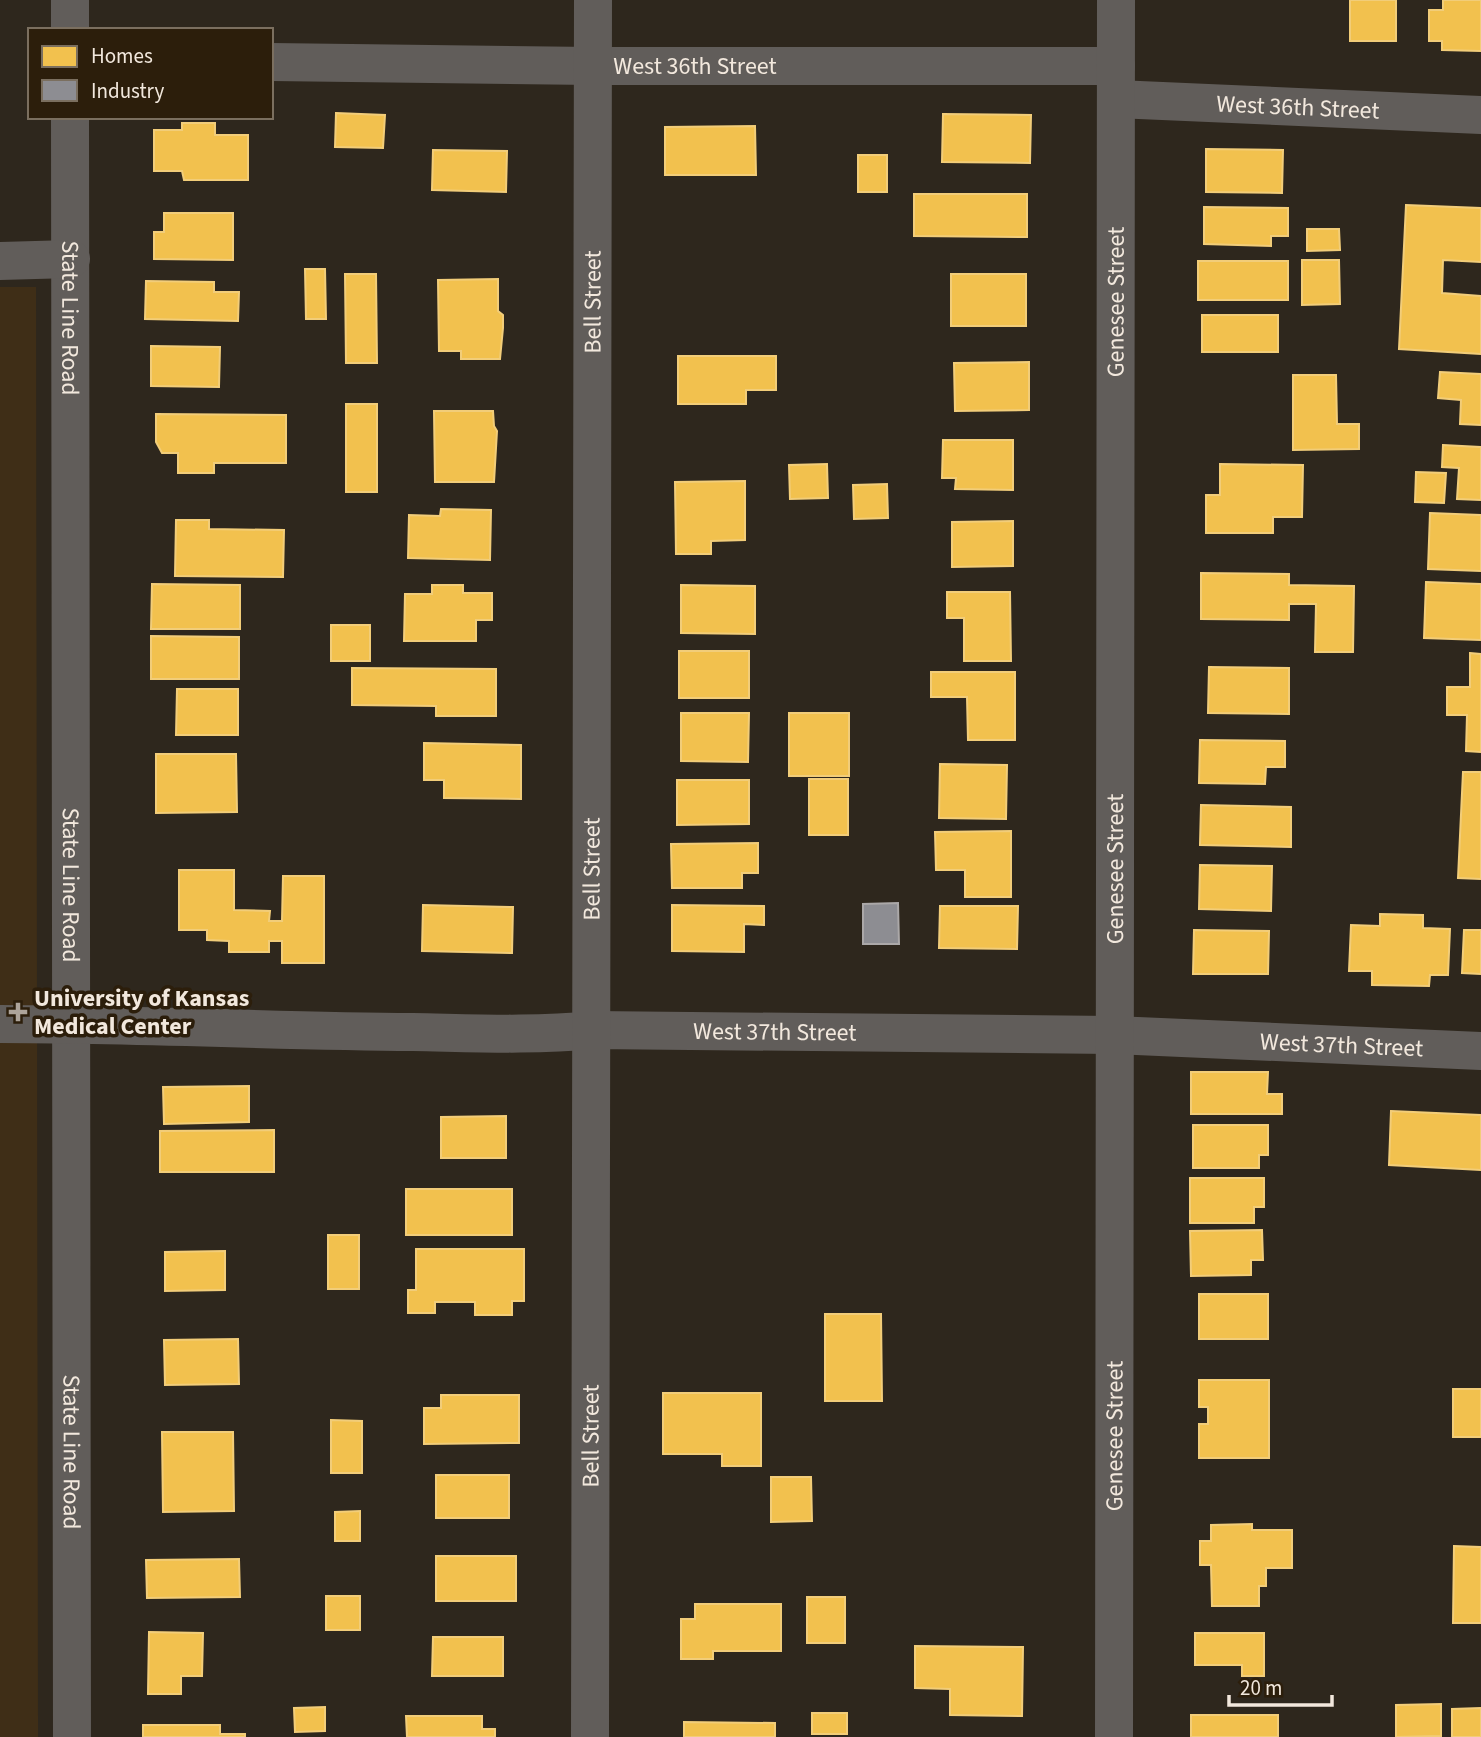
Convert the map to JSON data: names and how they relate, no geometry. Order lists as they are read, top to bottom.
{
  "streets": {
    "street": [
      "West 36th Street",
      "Bell Street",
      "Genesee Street",
      "State Line Road",
      "West 37th Street"
    ]
  },
  "crossings": [
    ["West 36th Street", "Bell Street"],
    ["West 36th Street", "Genesee Street"],
    ["Bell Street", "West 37th Street"],
    ["Genesee Street", "West 37th Street"],
    ["State Line Road", "West 37th Street"]
  ],
  "places": {
    "health": ["University of Kansas Medical Center"]
  },
  "legend": ["Homes", "Industry"],
  "scale_bar": "20 m"
}
